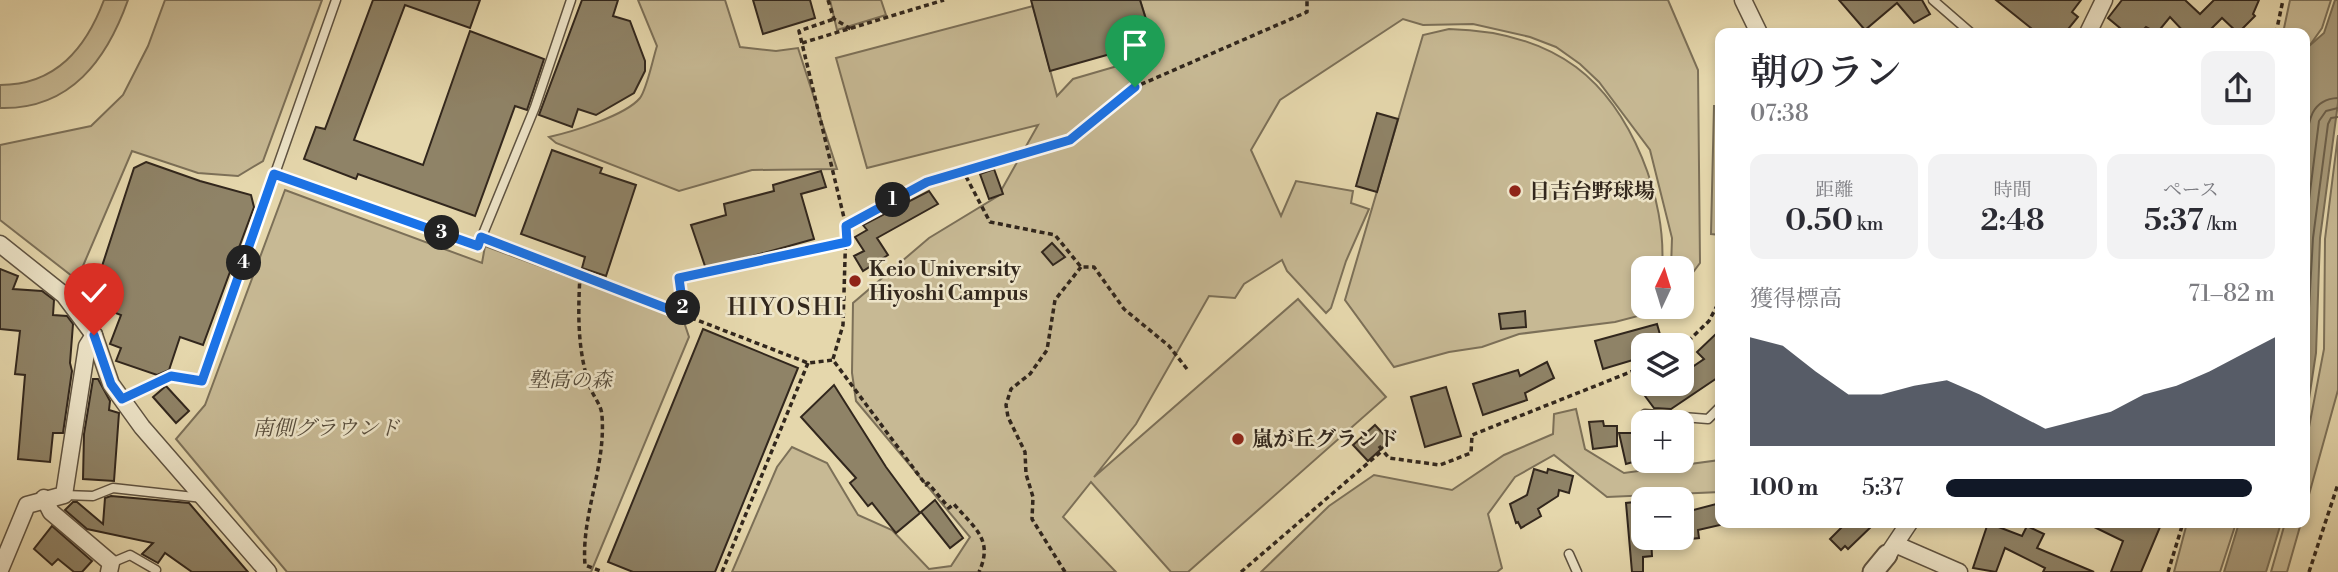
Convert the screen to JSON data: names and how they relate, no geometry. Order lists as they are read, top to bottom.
{
  "districts": ["HIYOSHI"],
  "parks": ["塾高の森", "南側グラウンド"],
  "places": ["日吉台野球場", "Keio University Hiyoshi Campus", "嵐が丘グランド"],
  "north": "top",
  "page": {
    "heading": ["朝のラン", "07:38"],
    "stats": [
      ["距離", "0.50 km"],
      ["時間", "2:48"],
      ["ペース", "5:37 /km"]
    ],
    "pins": [
      "1",
      "3",
      "4",
      "2"
    ],
    "map_buttons": ["+", "−"],
    "chart": ["獲得標高", "71–82 m"],
    "list": [
      {
        "name": "100 m",
        "note": "5:37"
      }
    ]
  }
}
